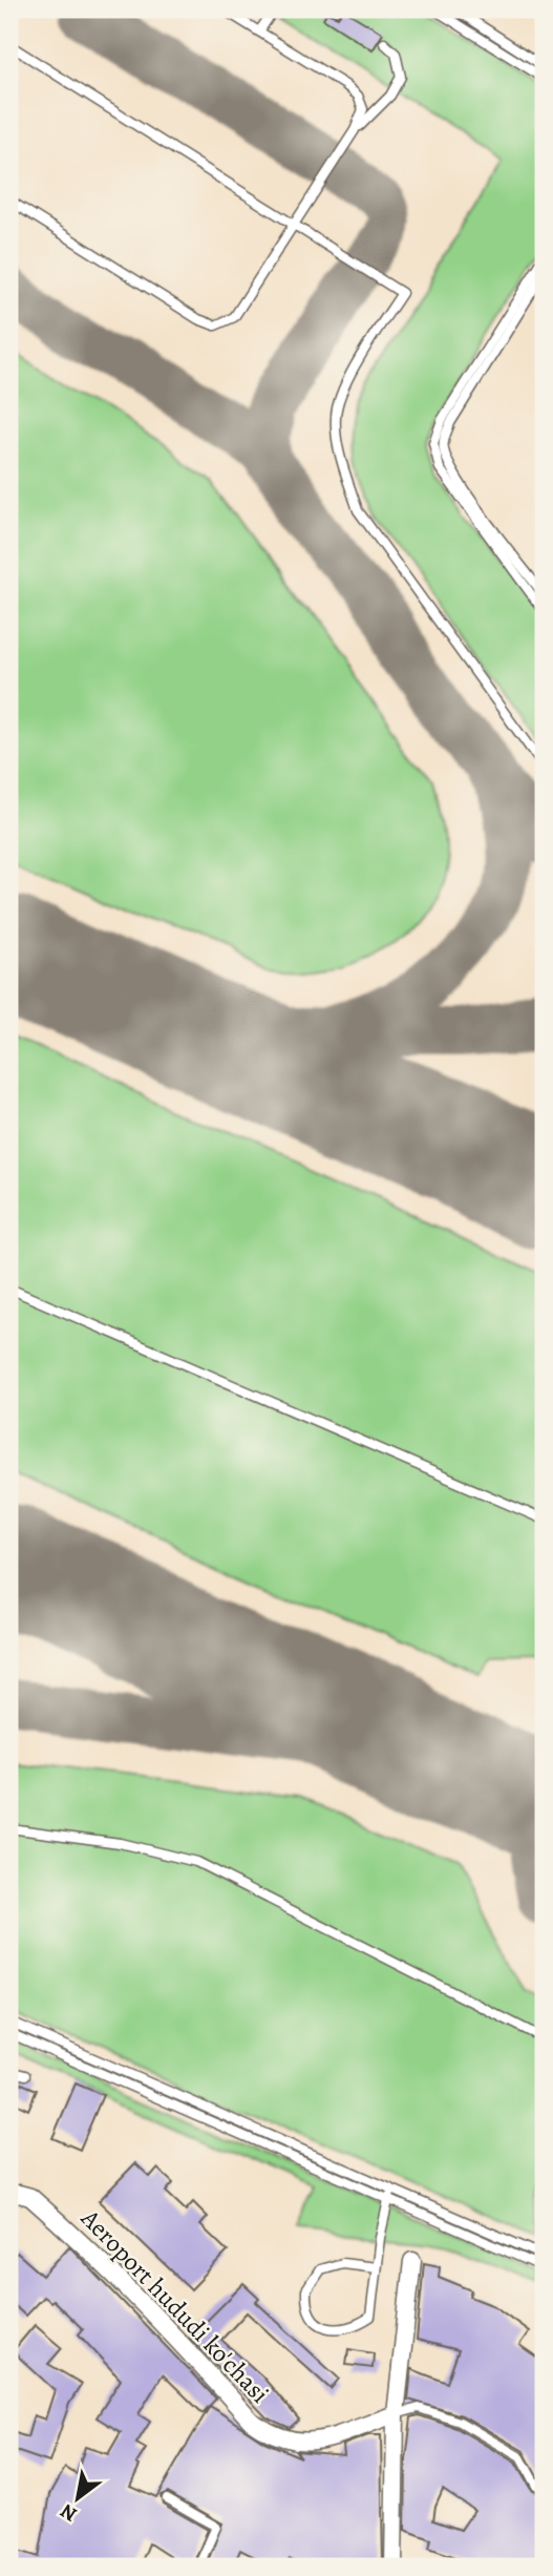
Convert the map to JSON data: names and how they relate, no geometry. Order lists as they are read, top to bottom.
{
  "streets": {
    "street": ["Aeroport hududi ko'chasi"]
  },
  "north": "bottom left"
}
